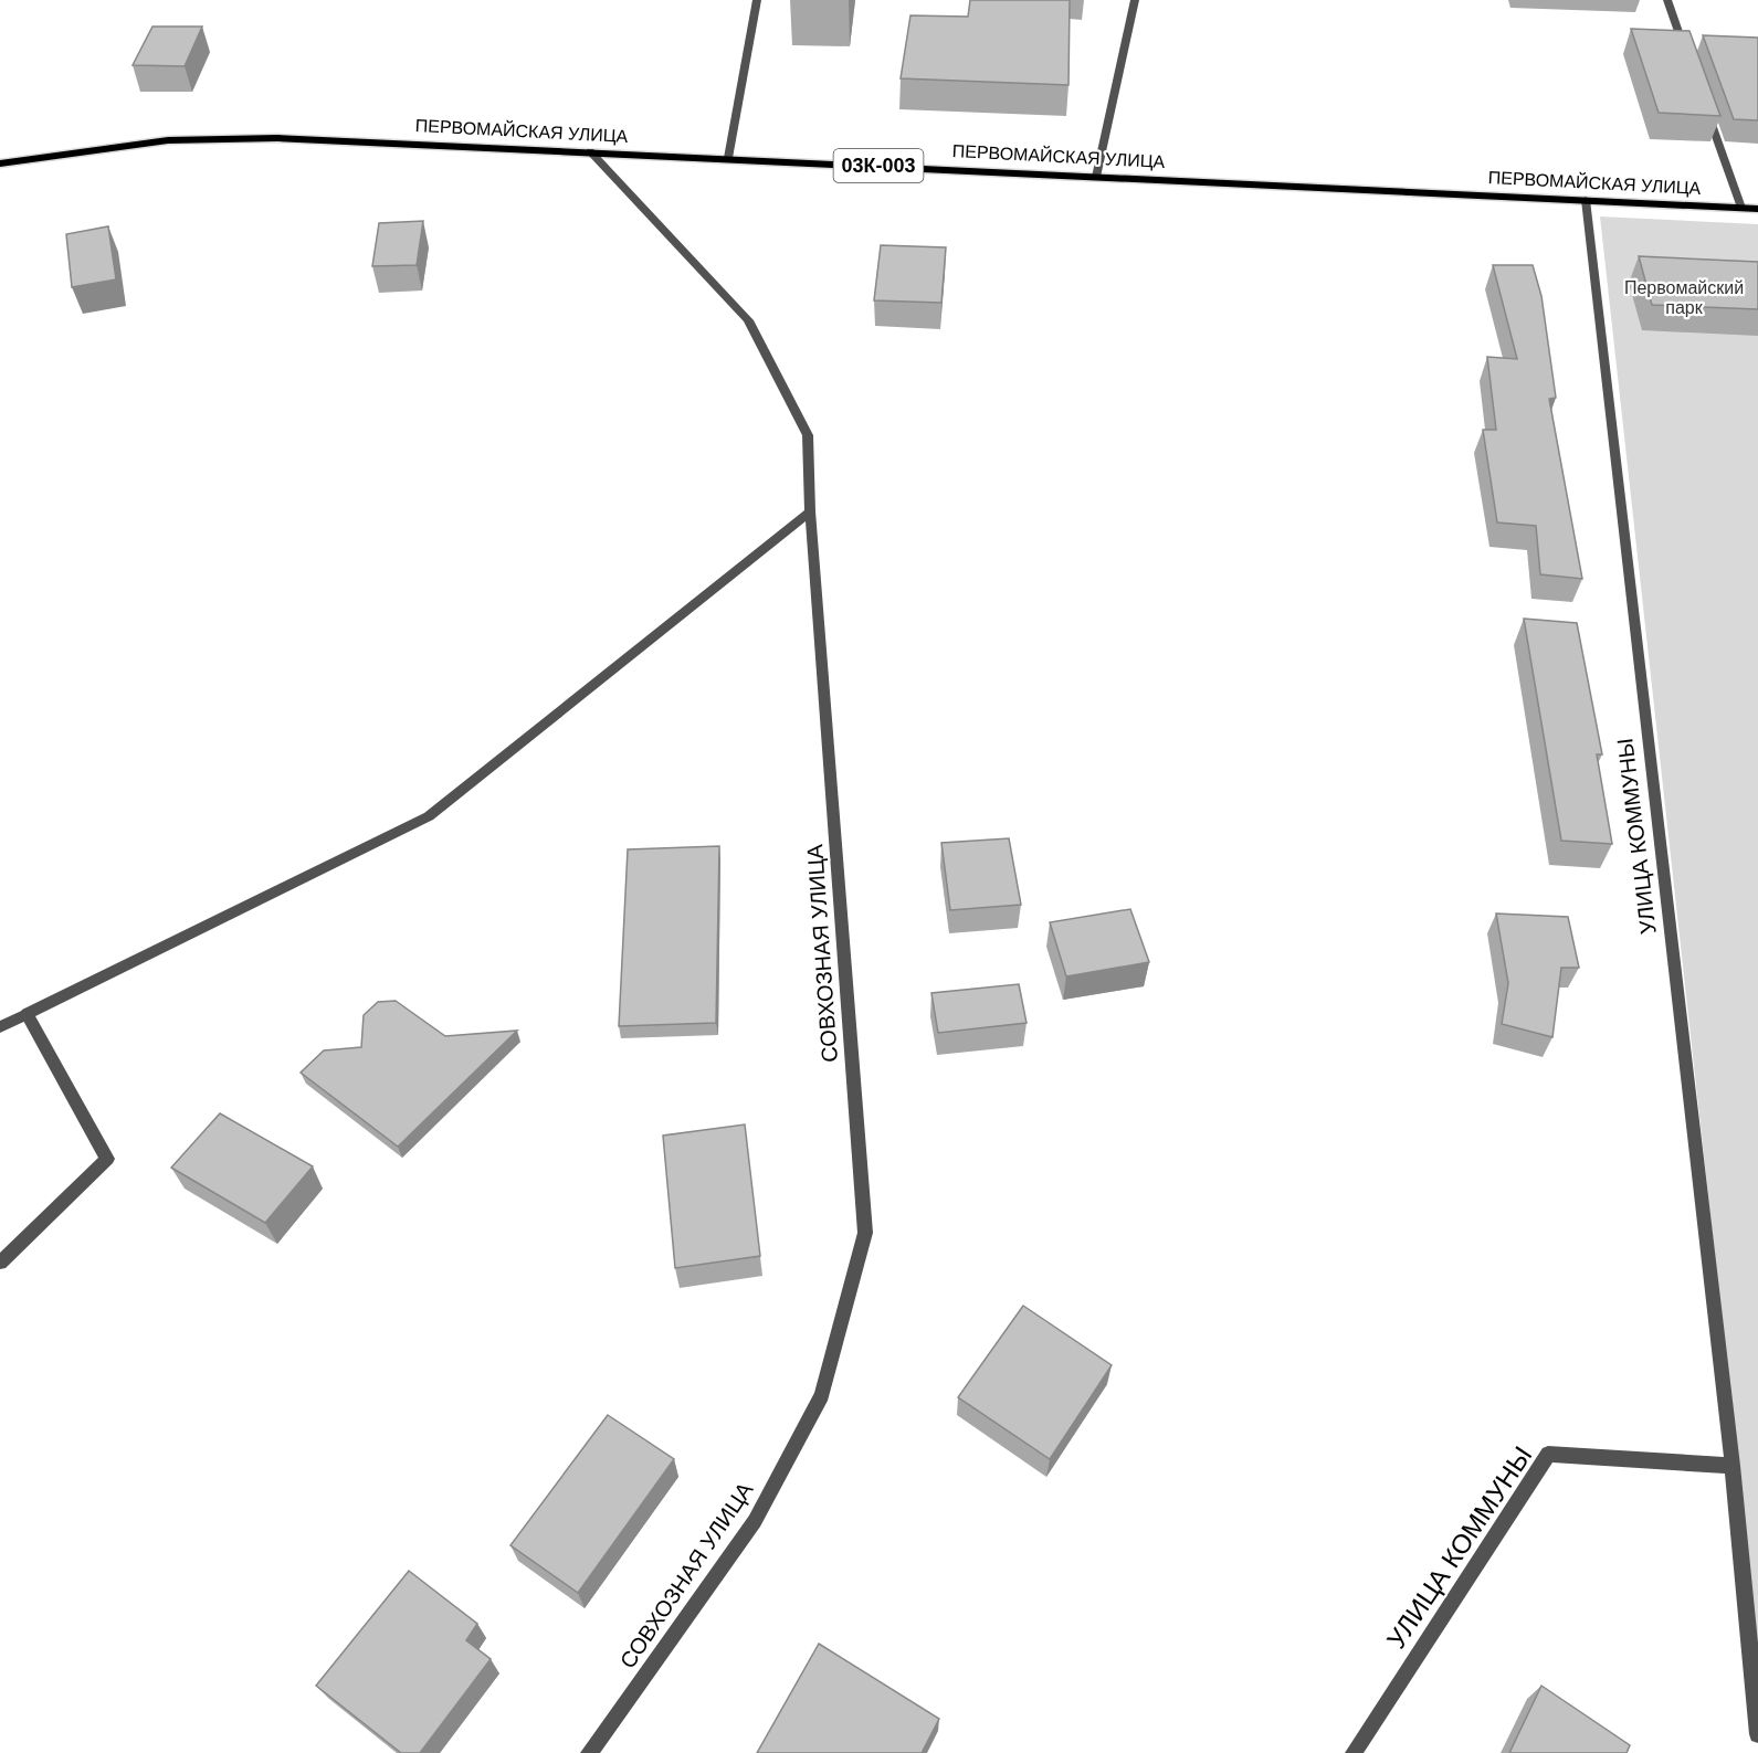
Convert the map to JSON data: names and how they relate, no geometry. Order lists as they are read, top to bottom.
{
  "streets": {
    "main road": ["ПЕРВОМАЙСКАЯ УЛИЦА", "03К-003"],
    "street": ["УЛИЦА КОММУНЫ", "СОВХОЗНАЯ УЛИЦА"]
  },
  "crossings": [
    ["ПЕРВОМАЙСКАЯ УЛИЦА", "УЛИЦА КОММУНЫ"],
    ["ПЕРВОМАЙСКАЯ УЛИЦА", "СОВХОЗНАЯ УЛИЦА"]
  ],
  "parks": ["Первомайский парк"]
}
